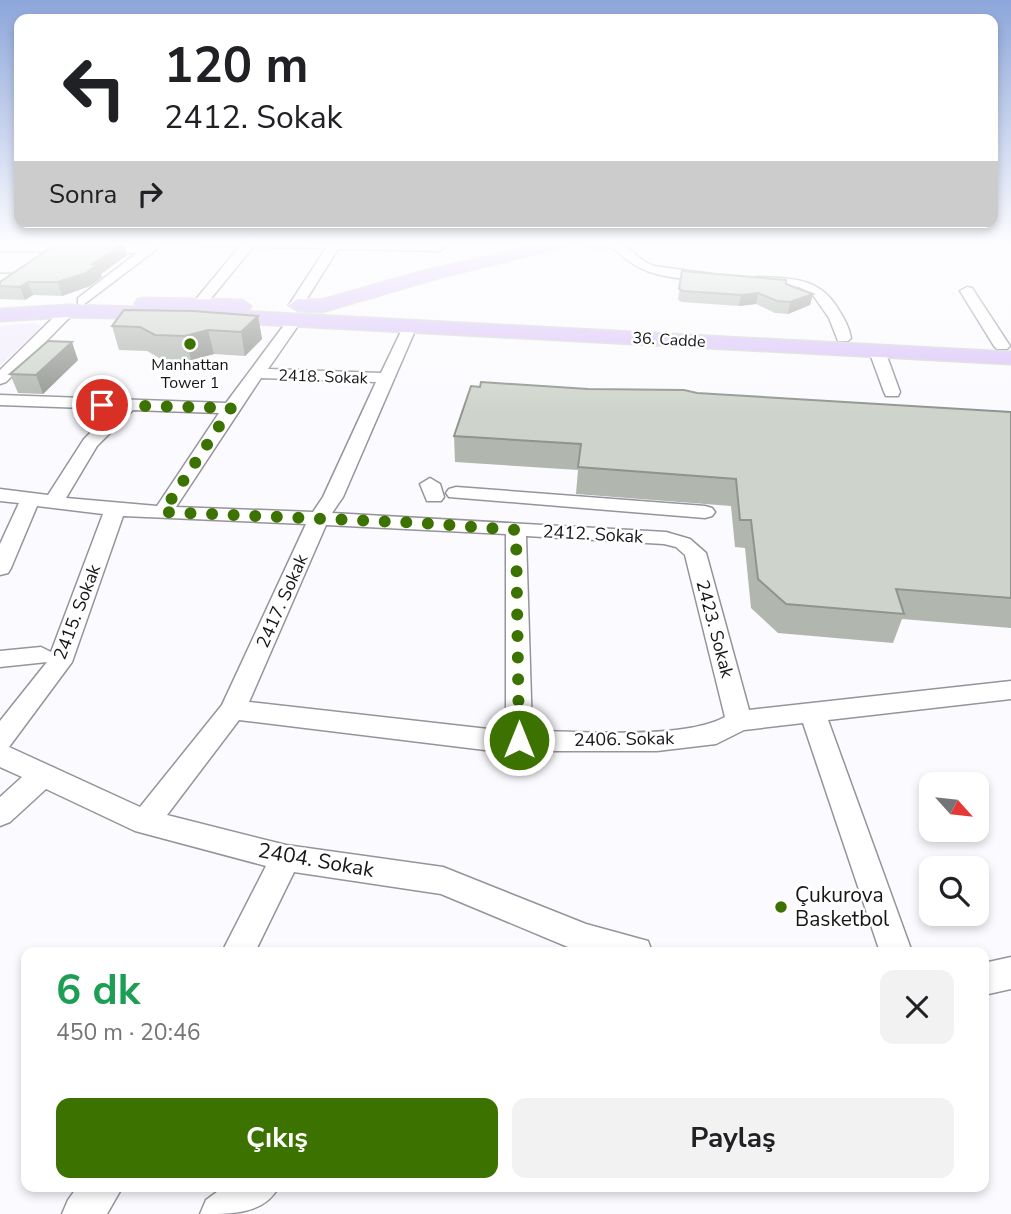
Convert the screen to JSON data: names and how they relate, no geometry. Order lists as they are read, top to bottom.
{
  "streets": {
    "main road": ["36. Cadde"],
    "street": [
      "2418. Sokak",
      "2412. Sokak",
      "2417. Sokak",
      "2415. Sokak",
      "2423. Sokak",
      "2406. Sokak",
      "2404. Sokak"
    ]
  },
  "crossings": [
    ["36. Cadde", "2417. Sokak"],
    ["2418. Sokak", "2417. Sokak"],
    ["2412. Sokak", "2417. Sokak"],
    ["2412. Sokak", "2415. Sokak"],
    ["2412. Sokak", "2423. Sokak"],
    ["2417. Sokak", "2406. Sokak"],
    ["2417. Sokak", "2404. Sokak"],
    ["2423. Sokak", "2406. Sokak"]
  ],
  "places": ["Manhattan Tower 1", "Çukurova Basketbol"],
  "north": "bottom right",
  "page": {
    "turn": ["120 m", "2412. Sokak"],
    "then": "Sonra",
    "heading": ["6 dk", "450 m · 20:46"],
    "buttons": ["Çıkış", "Paylaş"]
  }
}
